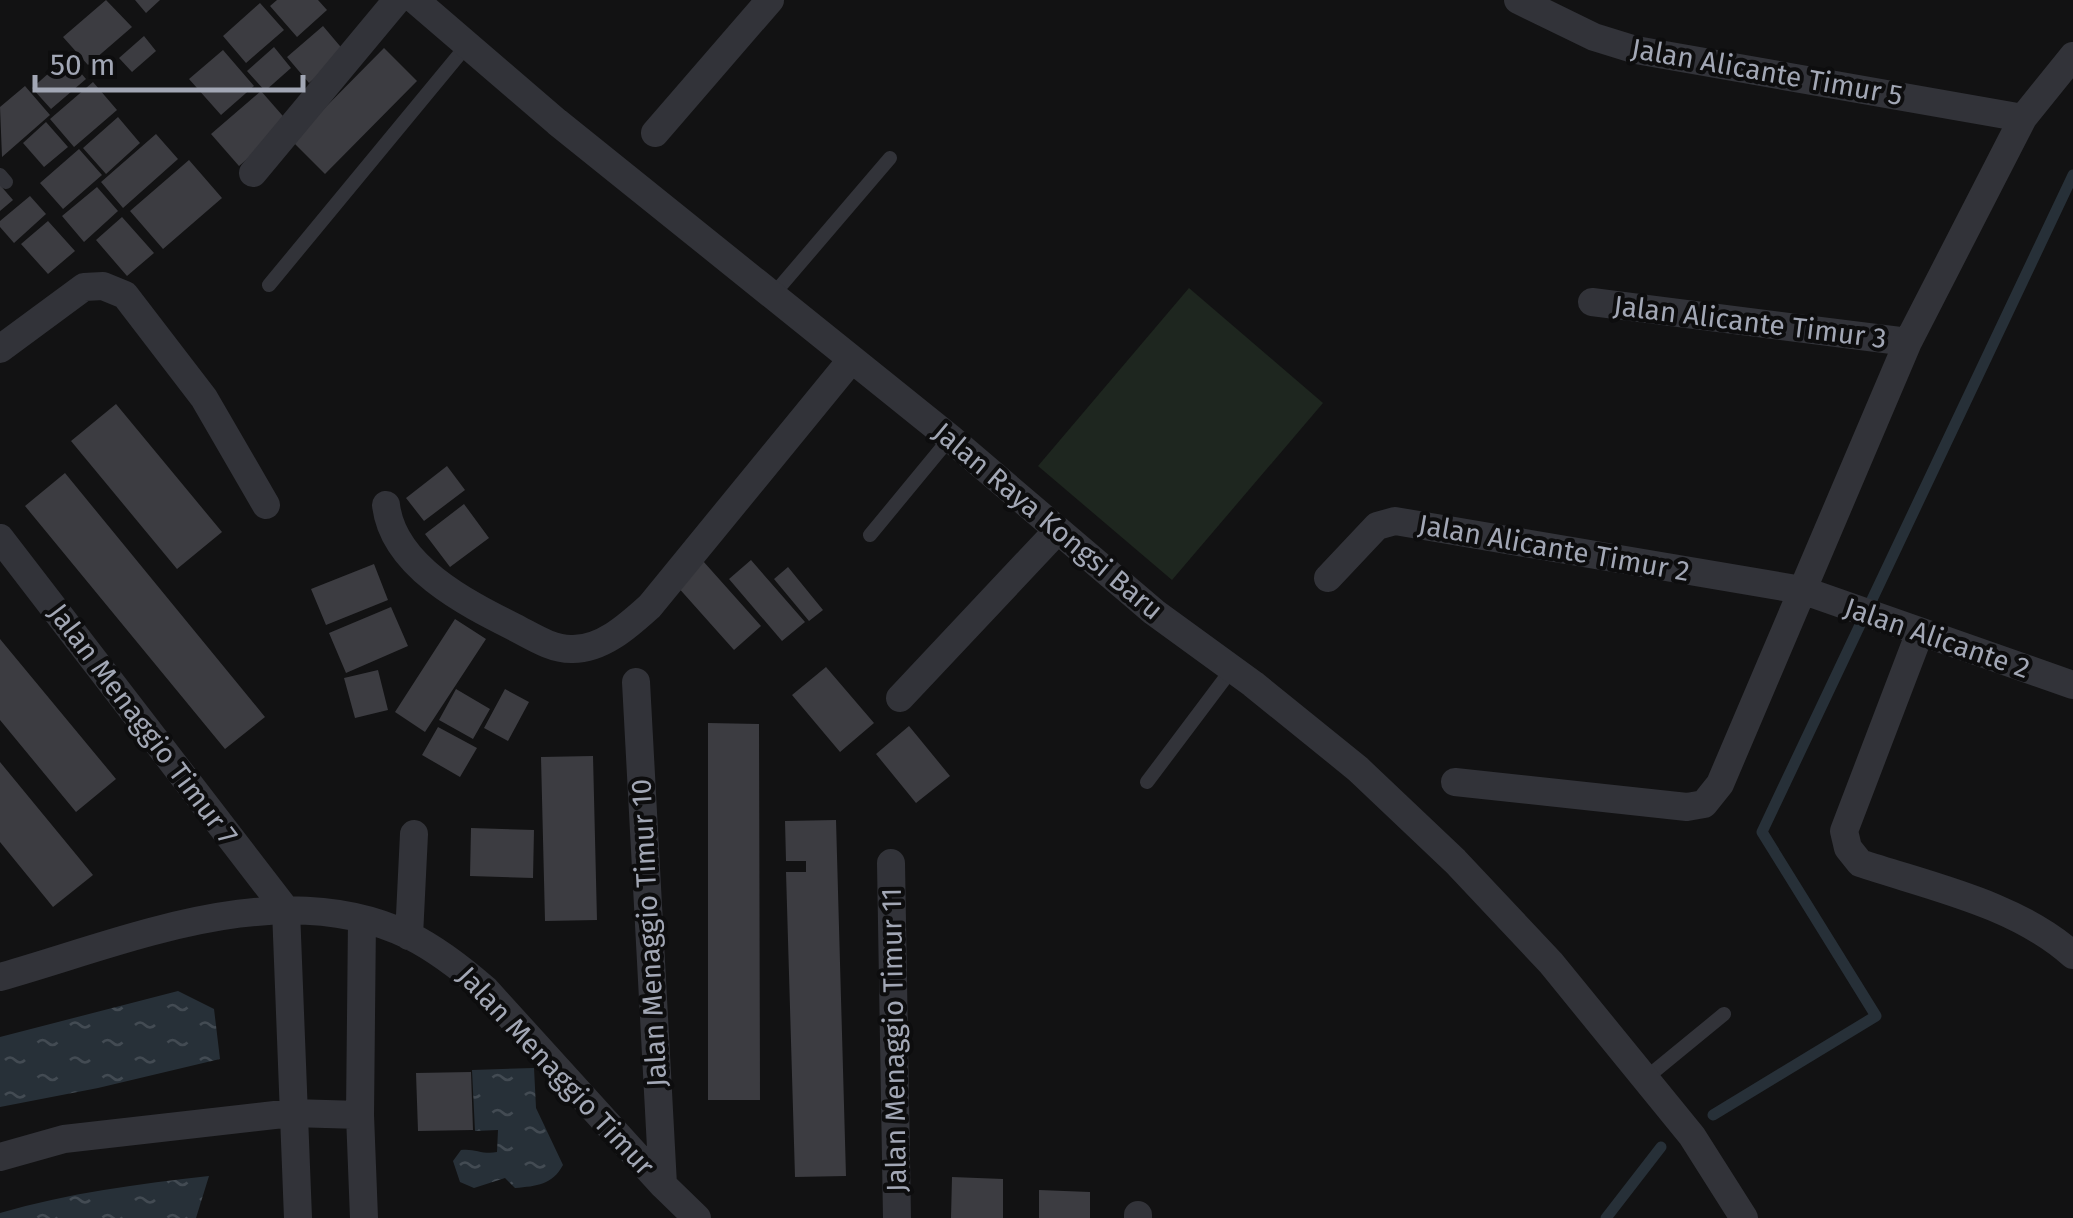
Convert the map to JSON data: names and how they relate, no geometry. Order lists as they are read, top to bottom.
{
  "streets": {
    "street": [
      "Jalan Alicante Timur 5",
      "Jalan Alicante Timur 3",
      "Jalan Raya Kongsi Baru",
      "Jalan Alicante Timur 2",
      "Jalan Alicante 2",
      "Jalan Menaggio Timur 7",
      "Jalan Menaggio Timur 10",
      "Jalan Menaggio Timur 11",
      "Jalan Menaggio Timur"
    ]
  },
  "crossings": [
    ["Jalan Alicante Timur 2", "Jalan Alicante 2"],
    ["Jalan Menaggio Timur 7", "Jalan Menaggio Timur"],
    ["Jalan Menaggio Timur 10", "Jalan Menaggio Timur"]
  ],
  "scale_bar": "50 m"
}
